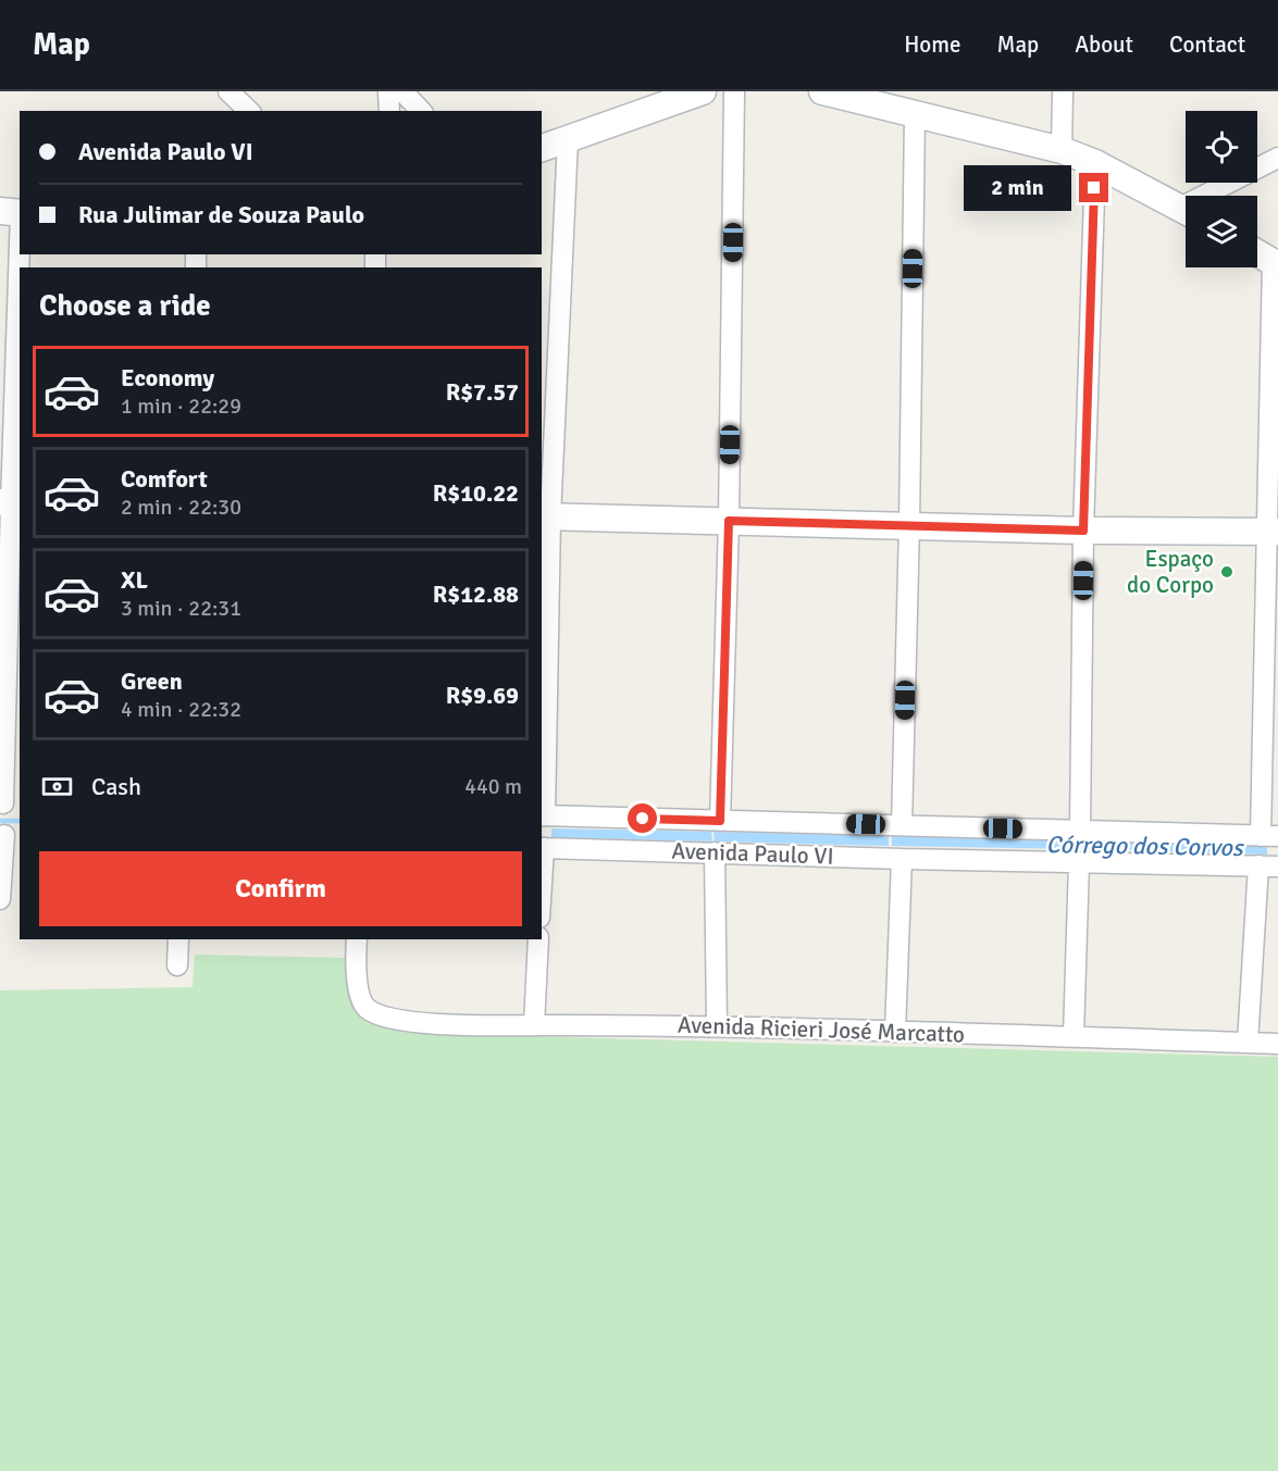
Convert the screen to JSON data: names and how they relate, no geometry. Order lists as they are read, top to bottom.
{
  "streets": {
    "street": ["Avenida Paulo VI", "Avenida Ricieri José Marcatto"]
  },
  "water": ["Córrego dos Corvos"],
  "places": ["Espaço do Corpo"],
  "page": {
    "header": "Map",
    "nav": [
      "Home",
      "Map",
      "About",
      "Contact"
    ],
    "banner": ["Avenida Paulo VI", "Rua Julimar de Souza Paulo"],
    "bubble": "2 min",
    "heading": "Choose a ride",
    "list": [
      {
        "name": "Economy",
        "note": "1 min · 22:29",
        "value": "R$7.57"
      },
      {
        "name": "Comfort",
        "note": "2 min · 22:30",
        "value": "R$10.22"
      },
      {
        "name": "XL",
        "note": "3 min · 22:31",
        "value": "R$12.88"
      },
      {
        "name": "Green",
        "note": "4 min · 22:32",
        "value": "R$9.69"
      }
    ],
    "pay": ["Cash", "440 m"],
    "buttons": "Confirm"
  }
}
